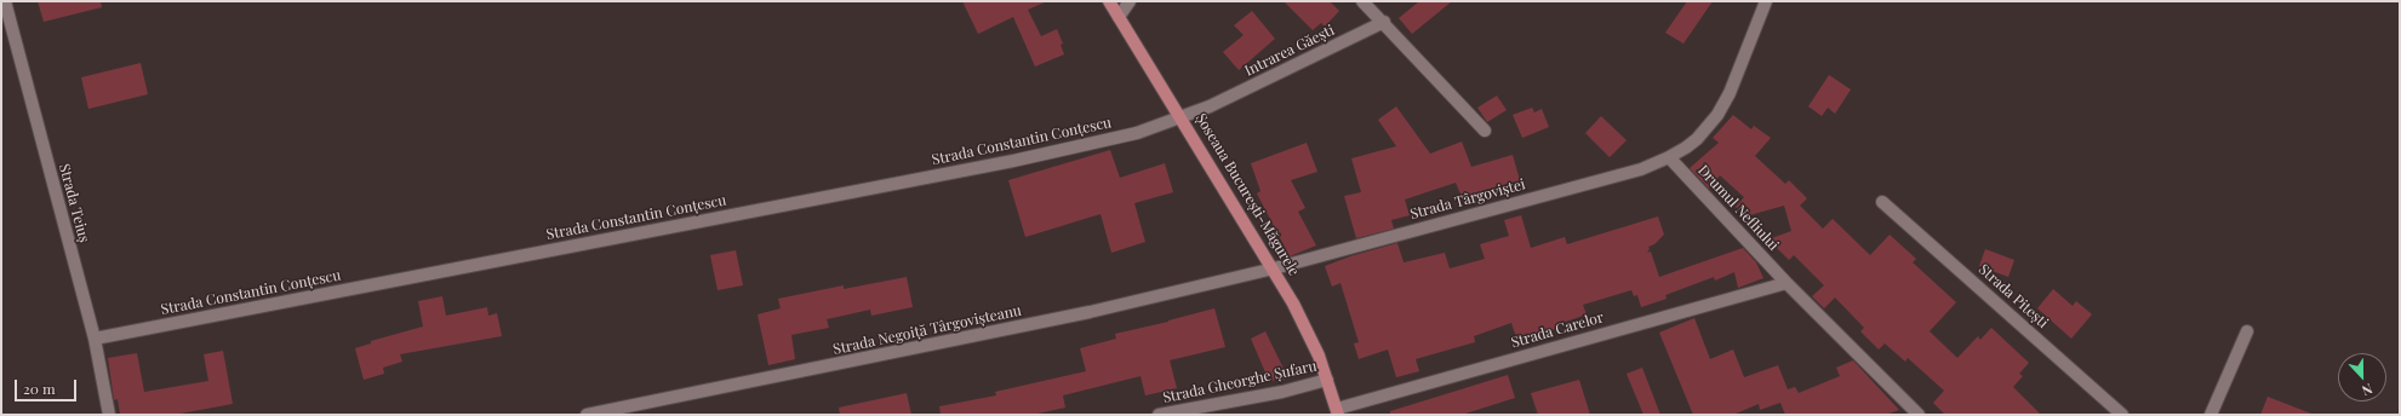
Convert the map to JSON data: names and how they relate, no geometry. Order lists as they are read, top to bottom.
{
  "streets": {
    "main road": ["Șoseaua București-Măgurele"],
    "street": [
      "Intrarea Găești",
      "Strada Constantin Conțescu",
      "Strada Târgoviștei",
      "Strada Teiuș",
      "Drumul Nefliului",
      "Strada Pitești",
      "Strada Negoiță Târgovișteanu",
      "Strada Carelor",
      "Strada Gheorghe Șufaru"
    ]
  },
  "crossings": [
    ["Intrarea Găești", "Strada Constantin Conțescu"],
    ["Intrarea Găești", "Șoseaua București-Măgurele"],
    ["Strada Constantin Conțescu", "Șoseaua București-Măgurele"],
    ["Strada Constantin Conțescu", "Strada Teiuș"],
    ["Șoseaua București-Măgurele", "Strada Târgoviștei"],
    ["Șoseaua București-Măgurele", "Strada Negoiță Târgovișteanu"],
    ["Șoseaua București-Măgurele", "Strada Carelor"],
    ["Șoseaua București-Măgurele", "Strada Gheorghe Șufaru"],
    ["Strada Târgoviștei", "Drumul Nefliului"],
    ["Strada Târgoviștei", "Strada Negoiță Târgovișteanu"],
    ["Drumul Nefliului", "Strada Carelor"]
  ],
  "scale_bar": "20 m",
  "north": "bottom"
}
